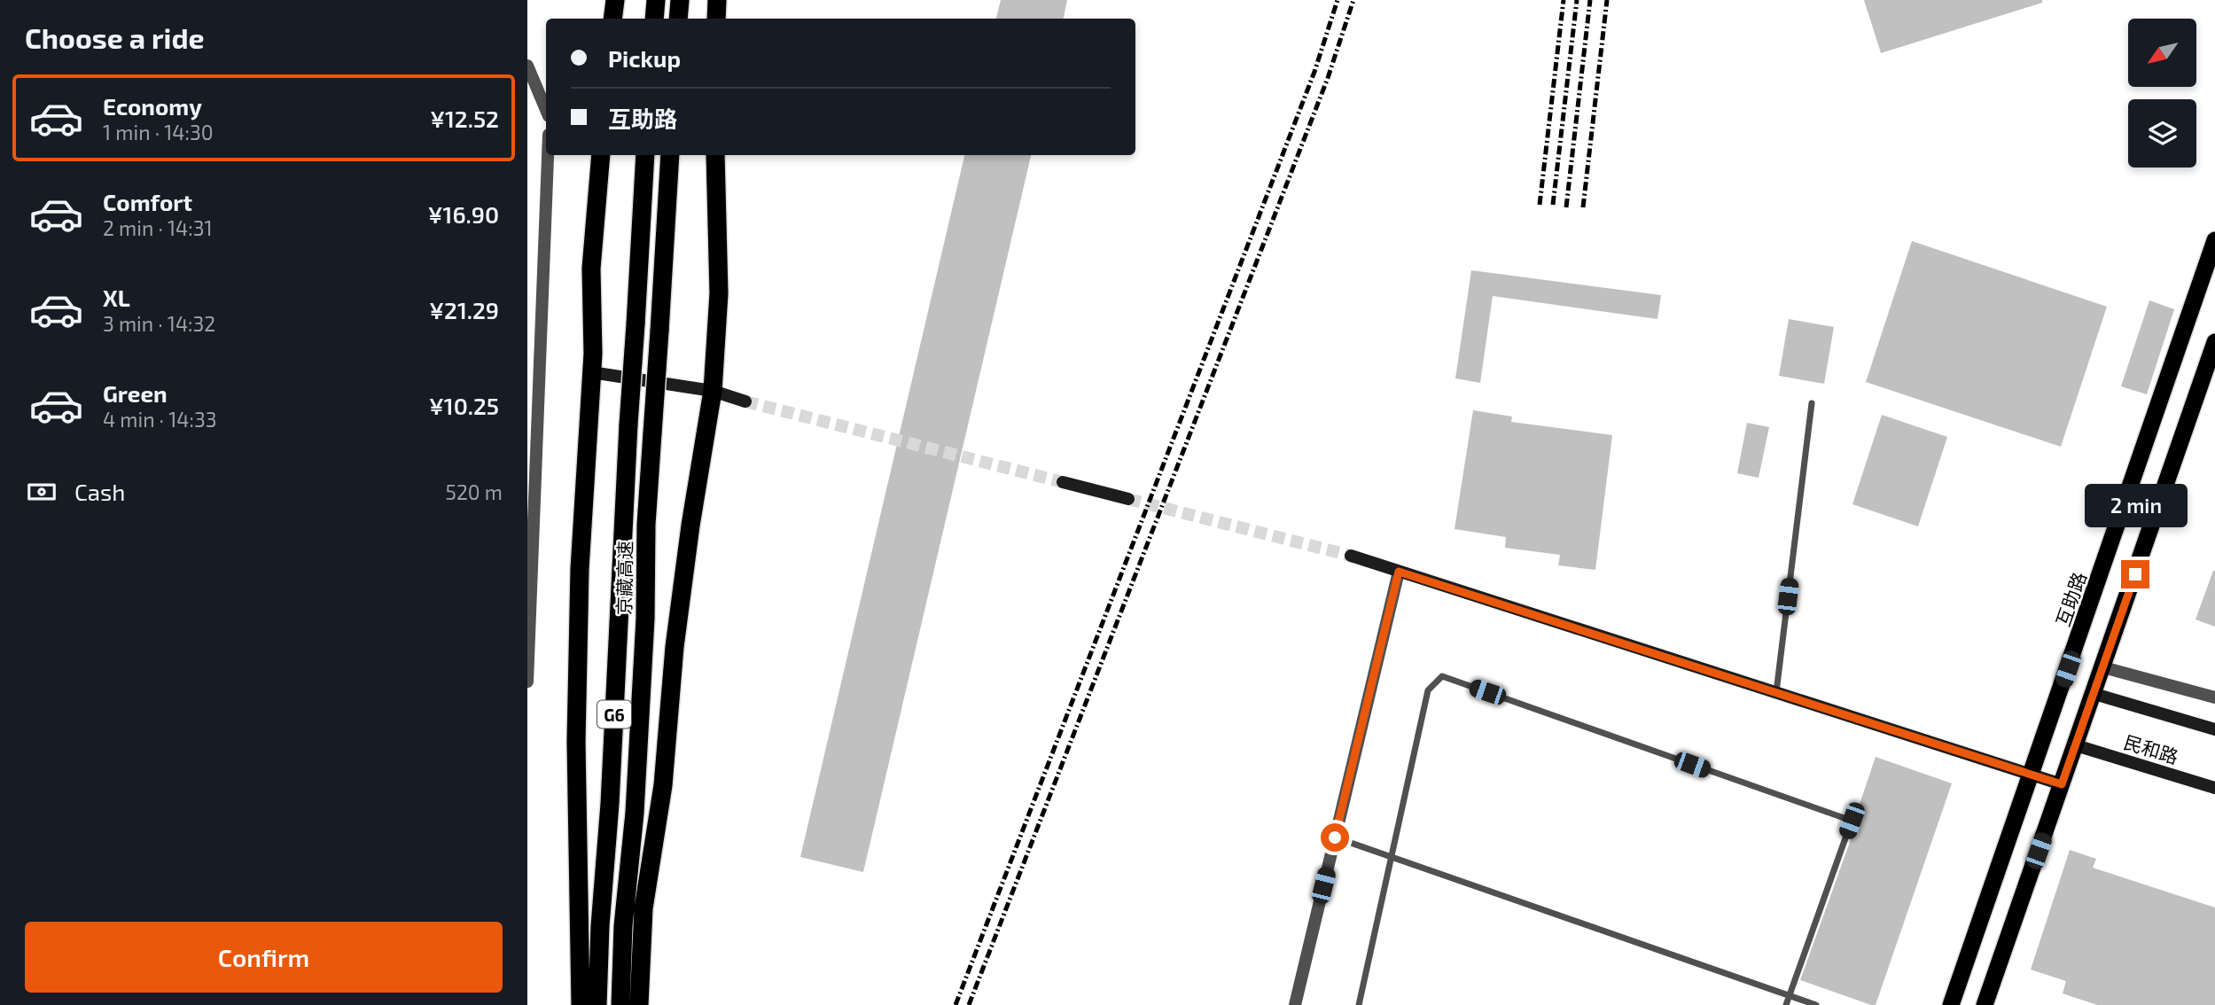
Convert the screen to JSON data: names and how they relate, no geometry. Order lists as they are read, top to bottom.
{
  "streets": {
    "highway": ["京藏高速", "互助路", "G6"],
    "main road": ["民和路"]
  },
  "north": "bottom left",
  "page": {
    "heading": "Choose a ride",
    "banner": ["Pickup", "互助路"],
    "list": [
      {
        "name": "Economy",
        "note": "1 min · 14:30",
        "value": "¥12.52"
      },
      {
        "name": "Comfort",
        "note": "2 min · 14:31",
        "value": "¥16.90"
      },
      {
        "name": "XL",
        "note": "3 min · 14:32",
        "value": "¥21.29"
      },
      {
        "name": "Green",
        "note": "4 min · 14:33",
        "value": "¥10.25"
      }
    ],
    "pay": ["Cash", "520 m"],
    "bubble": "2 min",
    "buttons": "Confirm"
  }
}
